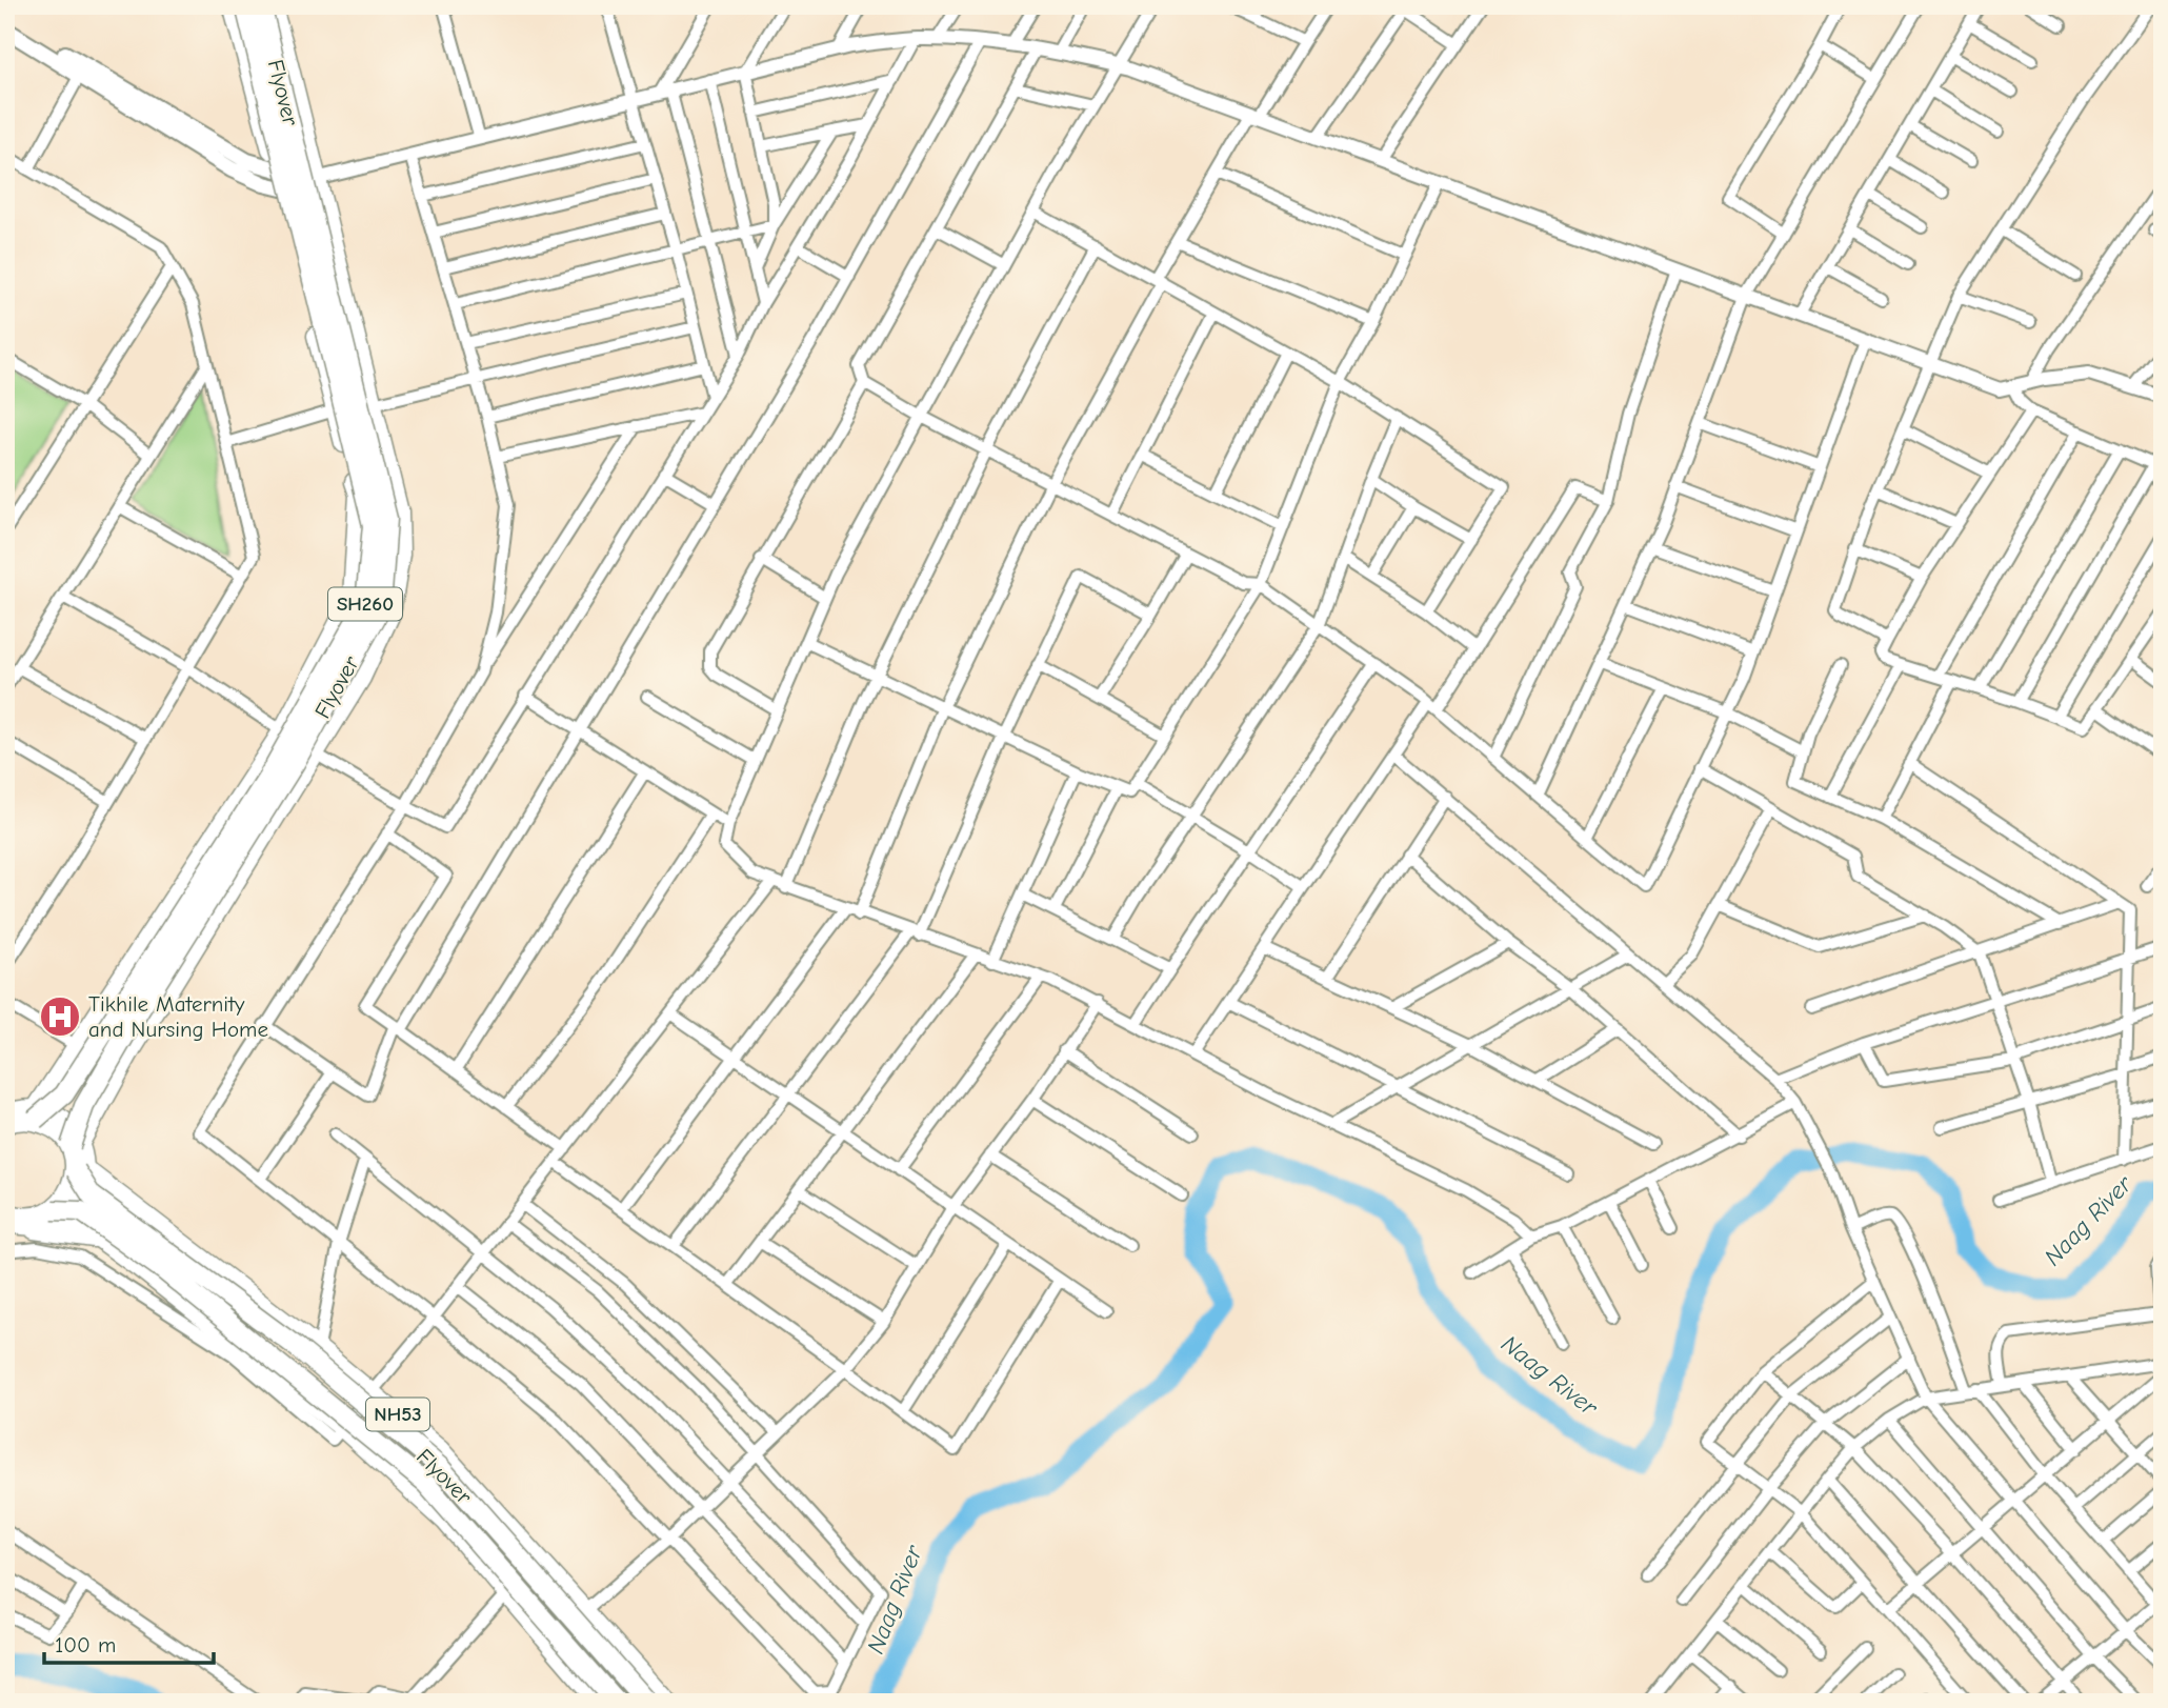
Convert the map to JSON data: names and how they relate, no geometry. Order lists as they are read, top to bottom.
{
  "streets": {
    "highway": ["Flyover", "SH260", "NH53"]
  },
  "crossings": [
    ["Flyover", "SH260"],
    ["Flyover", "NH53"]
  ],
  "water": ["Naag River"],
  "places": {
    "hospital": ["Tikhile Maternity and Nursing Home"]
  },
  "scale_bar": "100 m"
}
